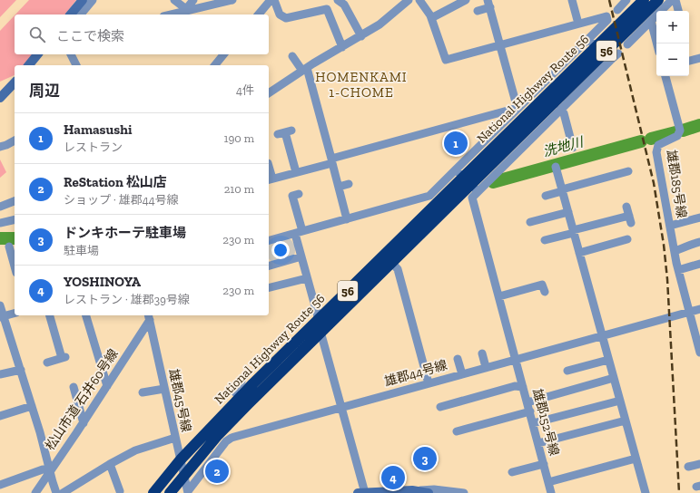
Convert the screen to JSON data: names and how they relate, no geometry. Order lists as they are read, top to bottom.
{
  "streets": {
    "highway": ["56", "National Highway Route 56"],
    "street": [
      "雄郡185号線",
      "雄郡44号線",
      "松山市道 石井60号線",
      "雄郡45号線",
      "雄郡152号線"
    ]
  },
  "crossings": [
    ["National Highway Route 56", "雄郡45号線"],
    ["National Highway Route 56", "雄郡152号線"],
    ["雄郡185号線", "雄郡44号線"],
    ["雄郡44号線", "雄郡45号線"],
    ["雄郡44号線", "雄郡152号線"],
    ["松山市道 石井60号線", "雄郡45号線"]
  ],
  "districts": ["HOMENKAMI 1-CHOME"],
  "water": ["洗地川"],
  "page": {
    "map_buttons": ["+", "−"],
    "search": "ここで検索",
    "heading": ["周辺", "4件"],
    "list": [
      {
        "mark": "1",
        "name": "Hamasushi",
        "note": "レストラン",
        "value": "190 m"
      },
      {
        "mark": "2",
        "name": "ReStation 松山店",
        "note": "ショップ · 雄郡44号線",
        "value": "210 m"
      },
      {
        "mark": "3",
        "name": "ドンキホーテ駐車場",
        "note": "駐車場",
        "value": "230 m"
      },
      {
        "mark": "4",
        "name": "YOSHINOYA",
        "note": "レストラン · 雄郡39号線",
        "value": "230 m"
      }
    ],
    "pins": [
      "1",
      "3",
      "2",
      "4"
    ]
  }
}
